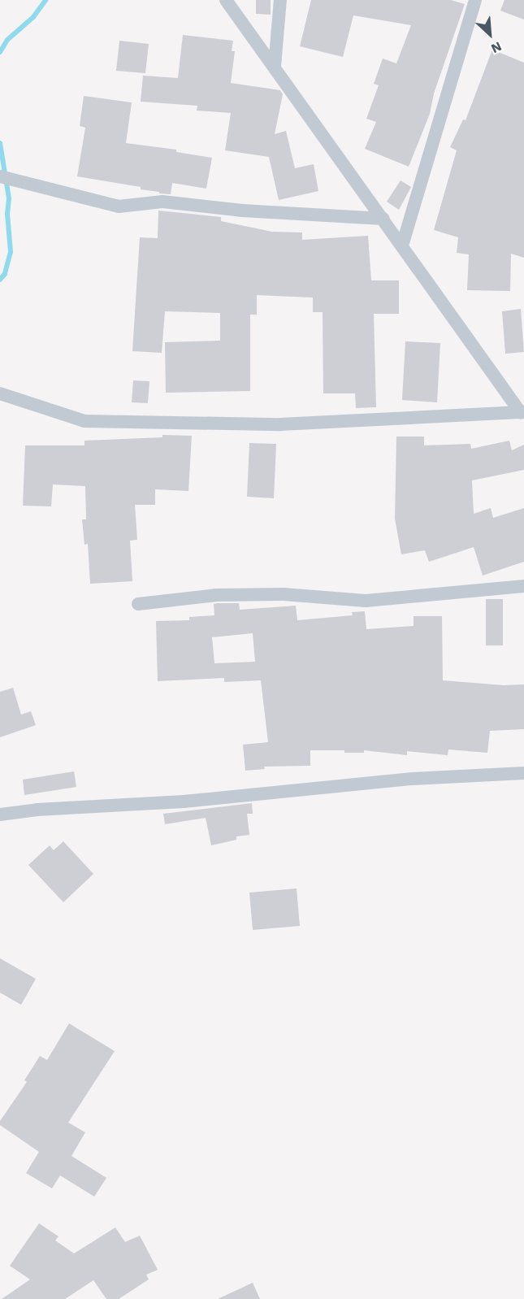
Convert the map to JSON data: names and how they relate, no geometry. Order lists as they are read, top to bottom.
{
  "north": "bottom right"
}
